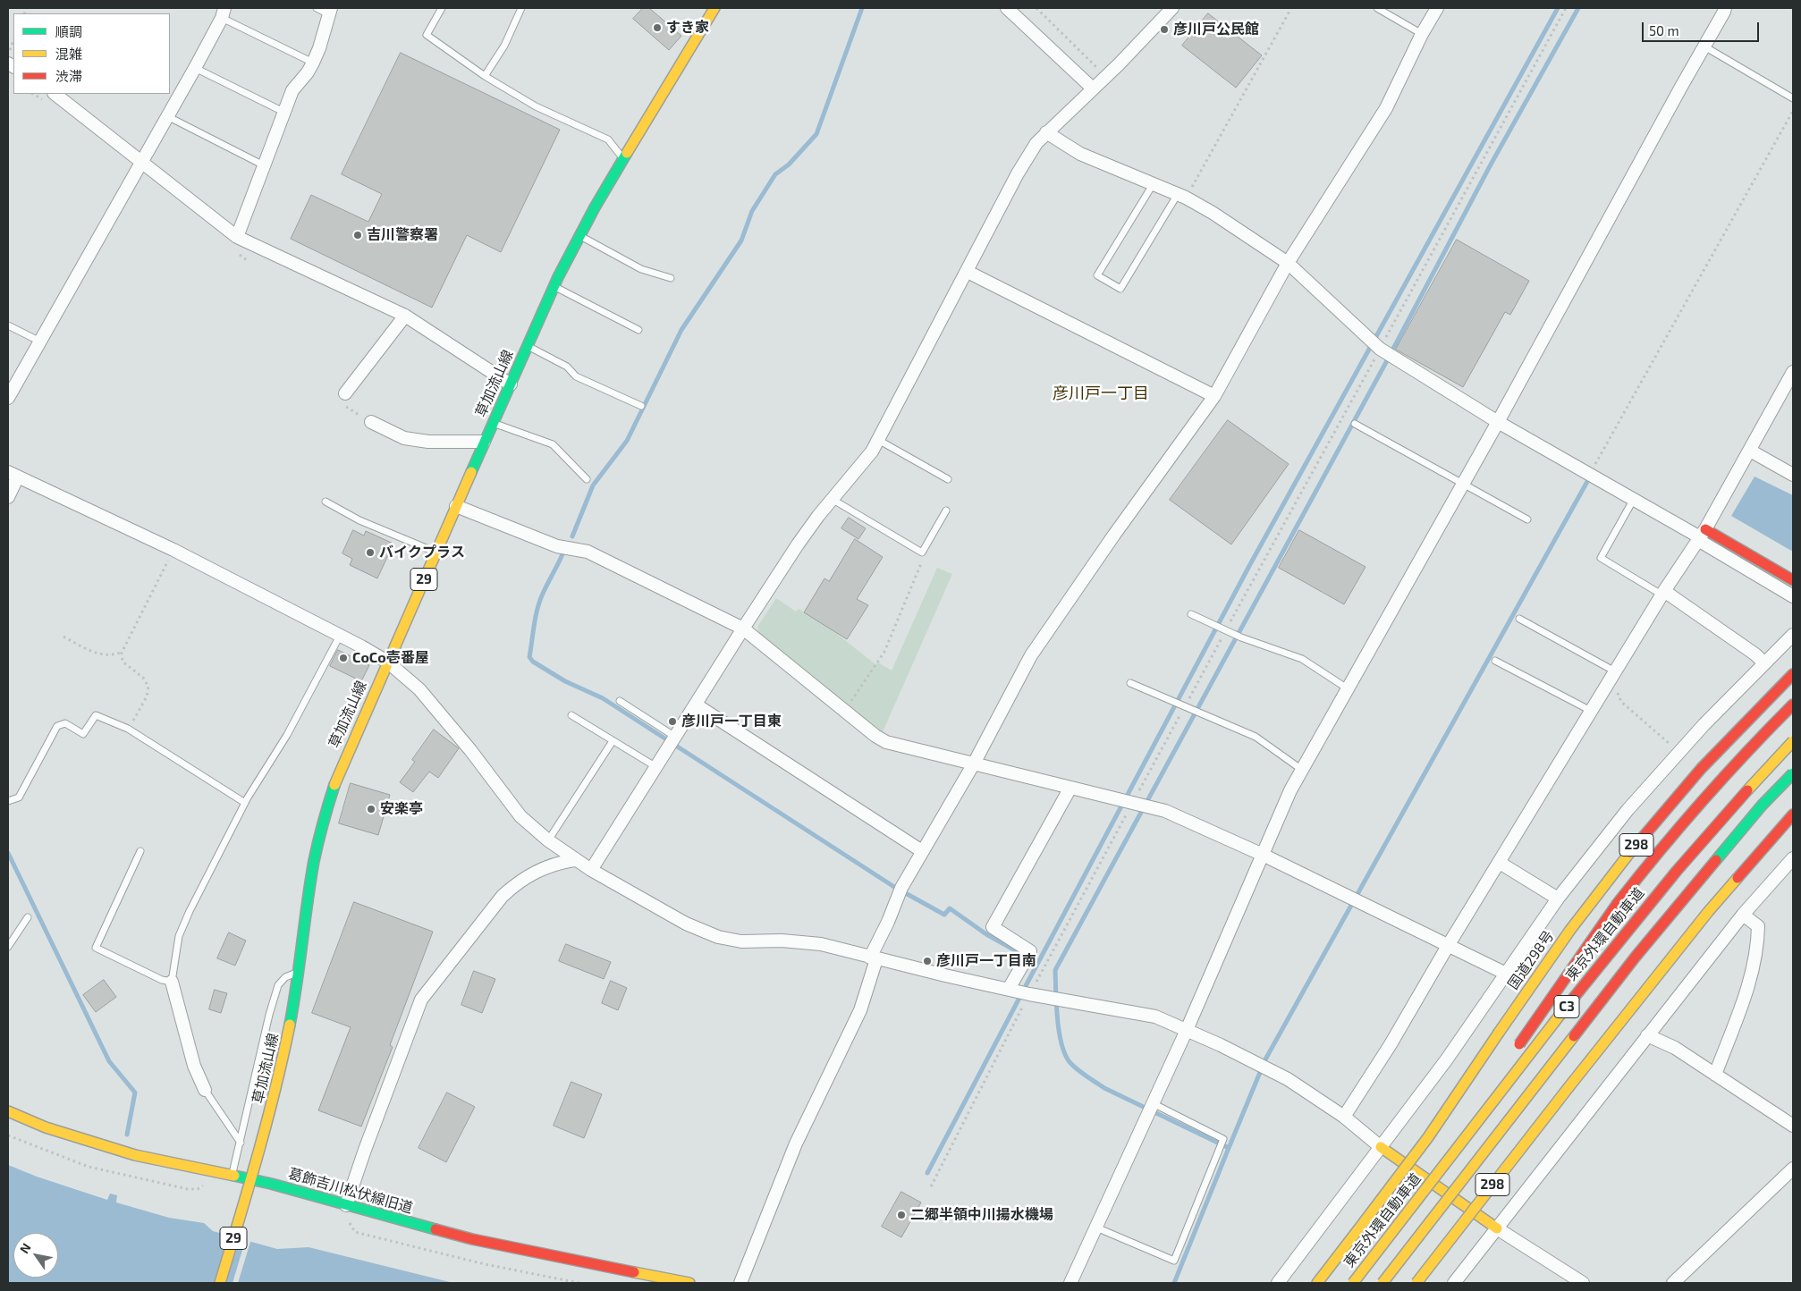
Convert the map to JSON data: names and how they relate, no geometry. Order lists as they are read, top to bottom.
{
  "streets": {
    "main road": [
      "草加流山線",
      "29",
      "298",
      "東京外環自動車道",
      "国道298号",
      "C3",
      "葛飾吉川松伏線旧道"
    ]
  },
  "crossings": [
    ["草加流山線", "葛飾吉川松伏線旧道"]
  ],
  "districts": ["彦川戸一丁目"],
  "places": [
    "すき家",
    "彦川戸公民館",
    "吉川警察署",
    "バイクプラス",
    "CoCo壱番屋",
    "彦川戸一丁目東",
    "安楽亭",
    "彦川戸一丁目南",
    "二郷半領中川揚水機場"
  ],
  "legend": ["順調", "混雑", "渋滞"],
  "scale_bar": "50 m",
  "north": "top left"
}
